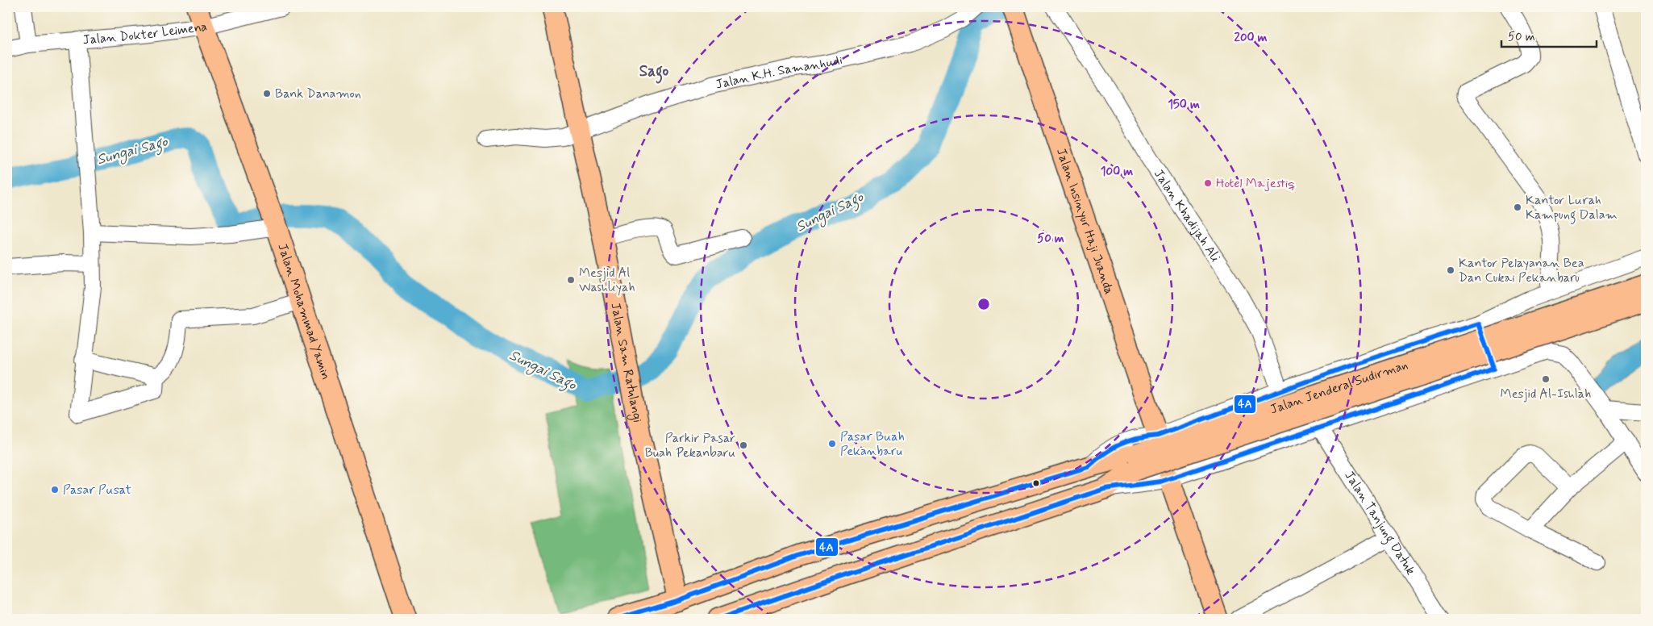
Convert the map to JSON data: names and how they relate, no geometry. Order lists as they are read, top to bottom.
{
  "streets": {
    "main road": [
      "Jalan Insinyur Haji Juanda",
      "Jalan Mohammad Yamin",
      "Jalan Sam Ratulangi",
      "Jalan Jenderal Sudirman"
    ],
    "street": [
      "Jalan Dokter Leimena",
      "Jalan K.H. Samanhudi",
      "Jalan Khadijah Ali",
      "Jalan Tanjung Datuk"
    ]
  },
  "crossings": [
    ["Jalan Dokter Leimena", "Jalan Mohammad Yamin"],
    ["Jalan K.H. Samanhudi", "Jalan Sam Ratulangi"],
    ["Jalan Sam Ratulangi", "Jalan Jenderal Sudirman"]
  ],
  "districts": ["Sago"],
  "water": ["Sungai Sago"],
  "places": [
    "Bank Danamon",
    "Hotel Majestiq",
    "Kantor Lurah Kampung Dalam",
    "Kantor Pelayanan Bea Dan Cukai Pekanbaru",
    "Mesjid Al Washliyah",
    "Mesjid Al-Ishlah",
    "Pasar Buah Pekanbaru",
    "Parkir Pasar Buah Pekanbaru",
    "Pasar Pusat"
  ],
  "lines": ["transit line 4A"],
  "scale_bar": "50 m",
  "rings": [
    "200 m",
    "150 m",
    "100 m",
    "50 m"
  ]
}
